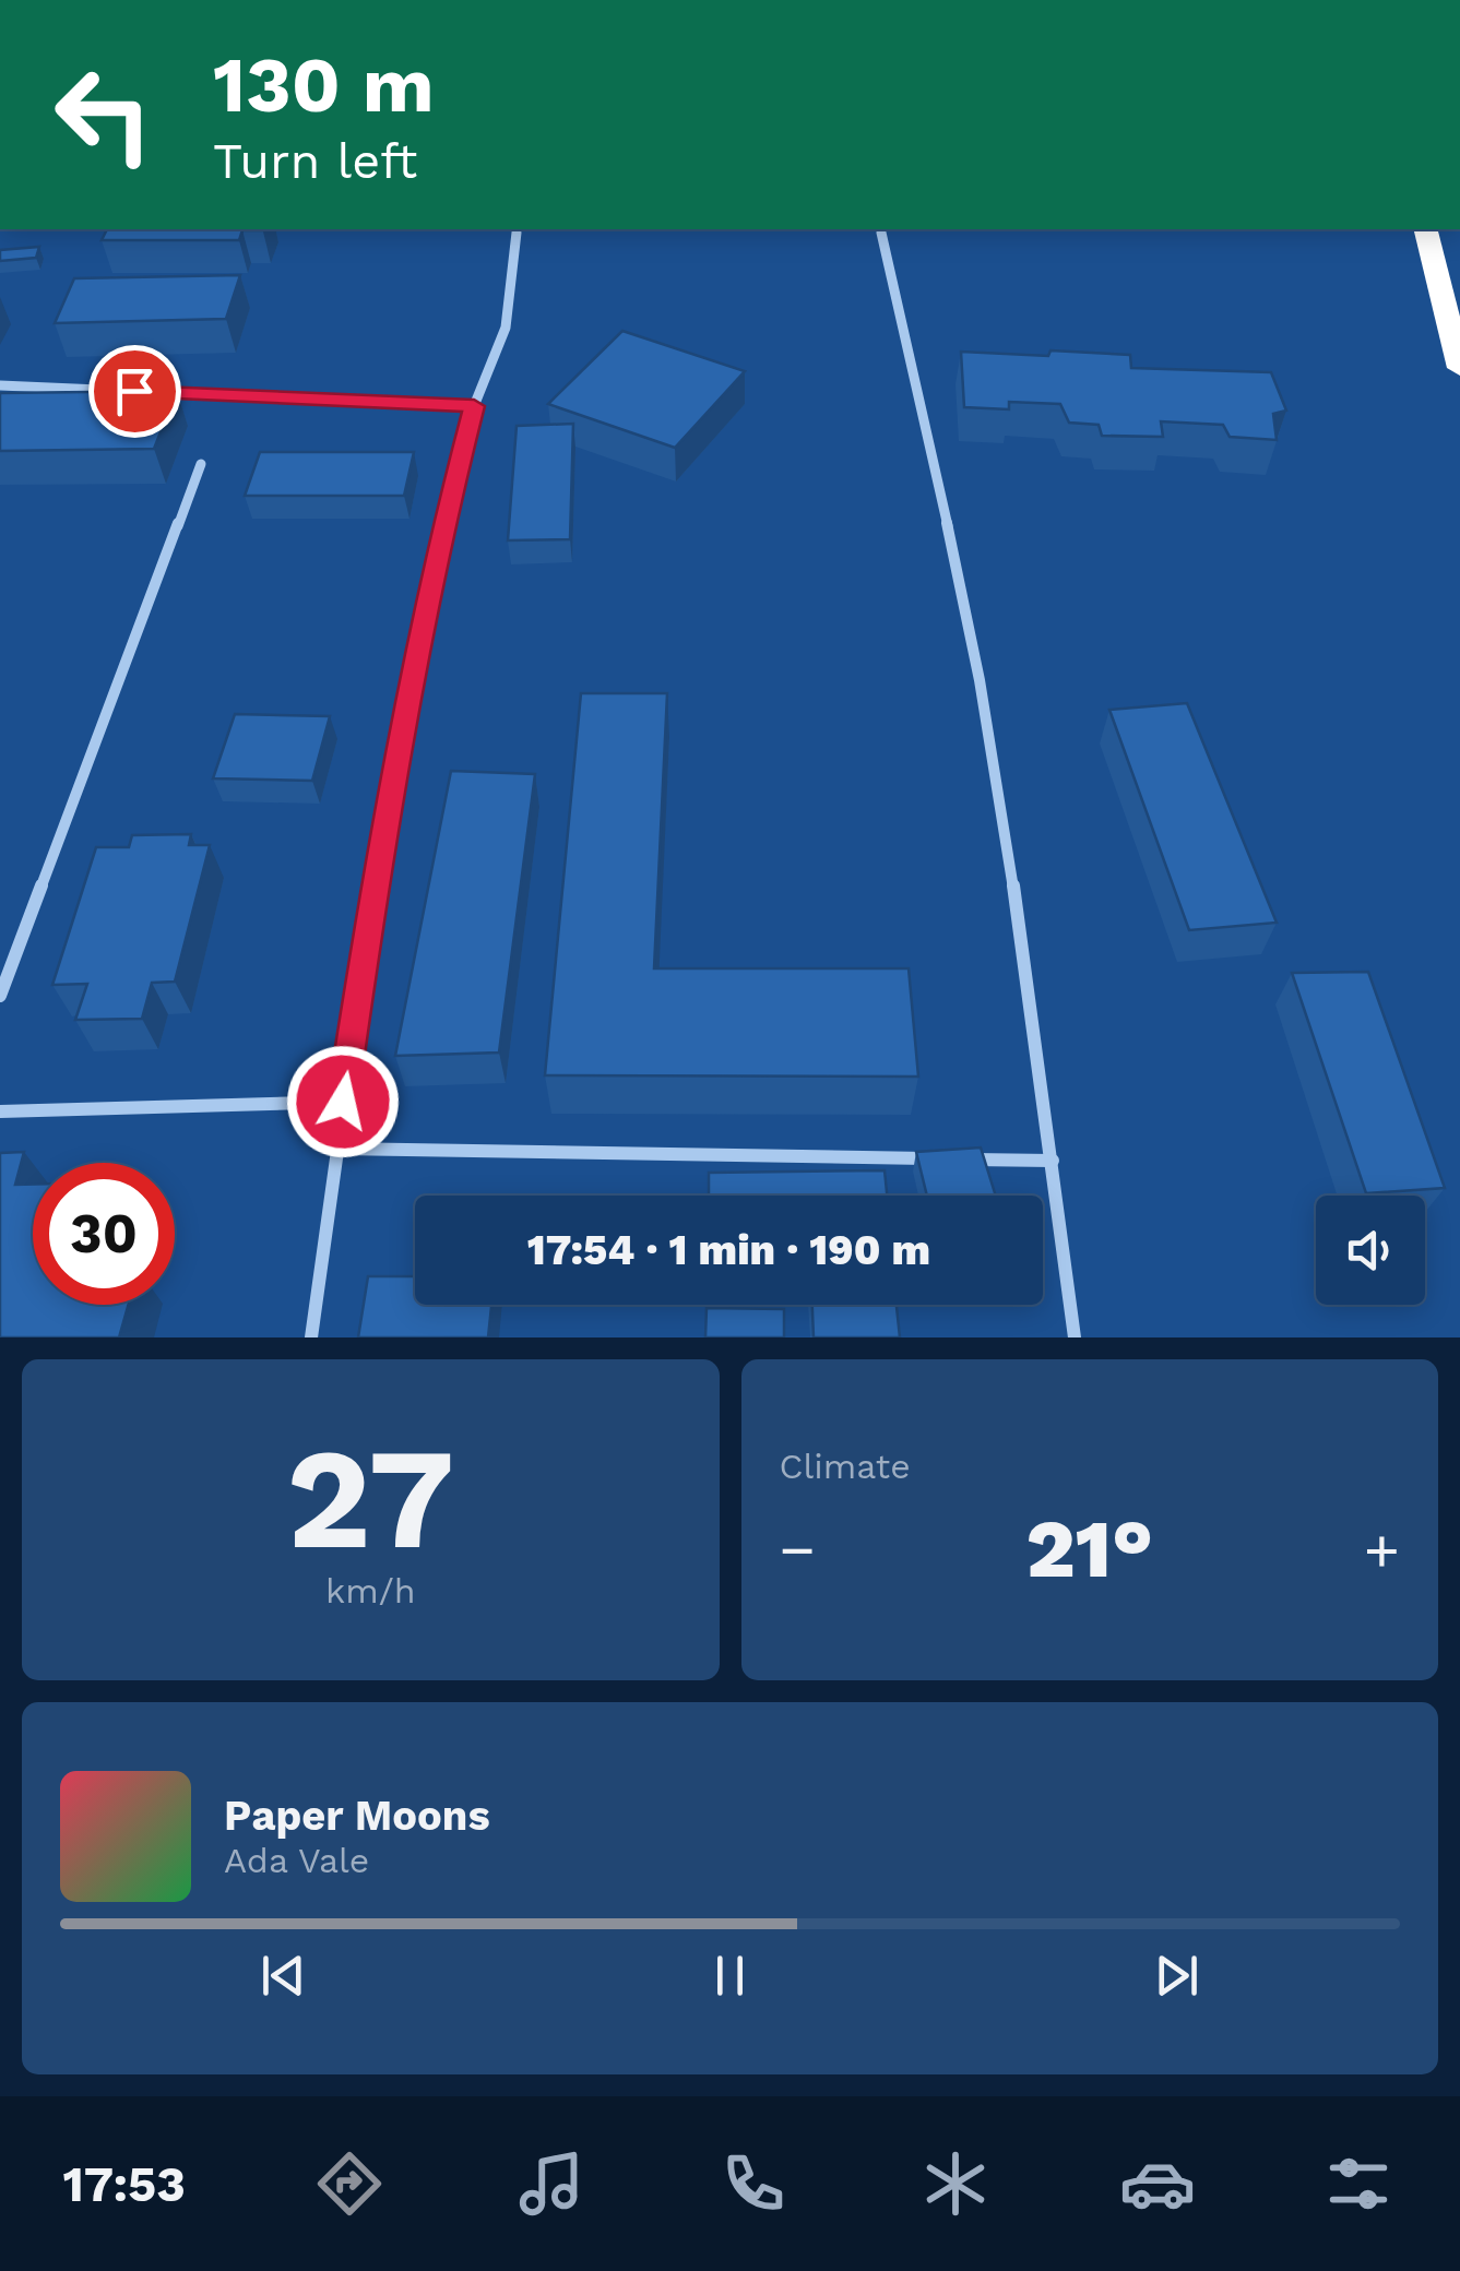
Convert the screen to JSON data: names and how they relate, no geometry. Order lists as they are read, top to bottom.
{
  "page": {
    "turn": ["130 m", "Turn left"],
    "limit": "30",
    "trip": "17:54 · 1 min · 190 m",
    "tile": [
      ["27", "km/h"],
      "Climate"
    ],
    "heat": ["−", "21°", "+"],
    "song": ["Paper Moons", "Ada Vale"],
    "tabs": "17:53"
  }
}
